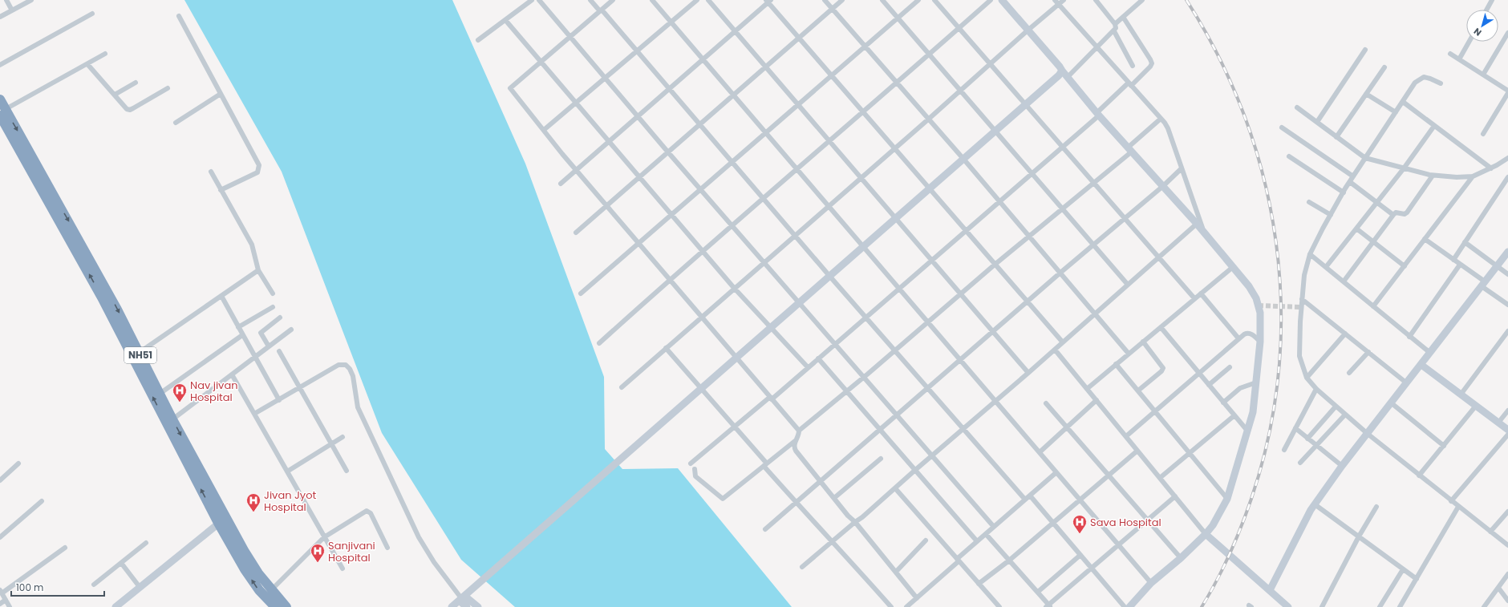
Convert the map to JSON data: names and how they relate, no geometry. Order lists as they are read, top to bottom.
{
  "streets": {
    "highway": ["NH51"]
  },
  "places": {
    "hospital": [
      "Nav jivan Hospital",
      "Jivan Jyot Hospital",
      "Sava Hospital",
      "Sanjivani Hospital"
    ]
  },
  "scale_bar": "100 m",
  "north": "bottom left"
}
